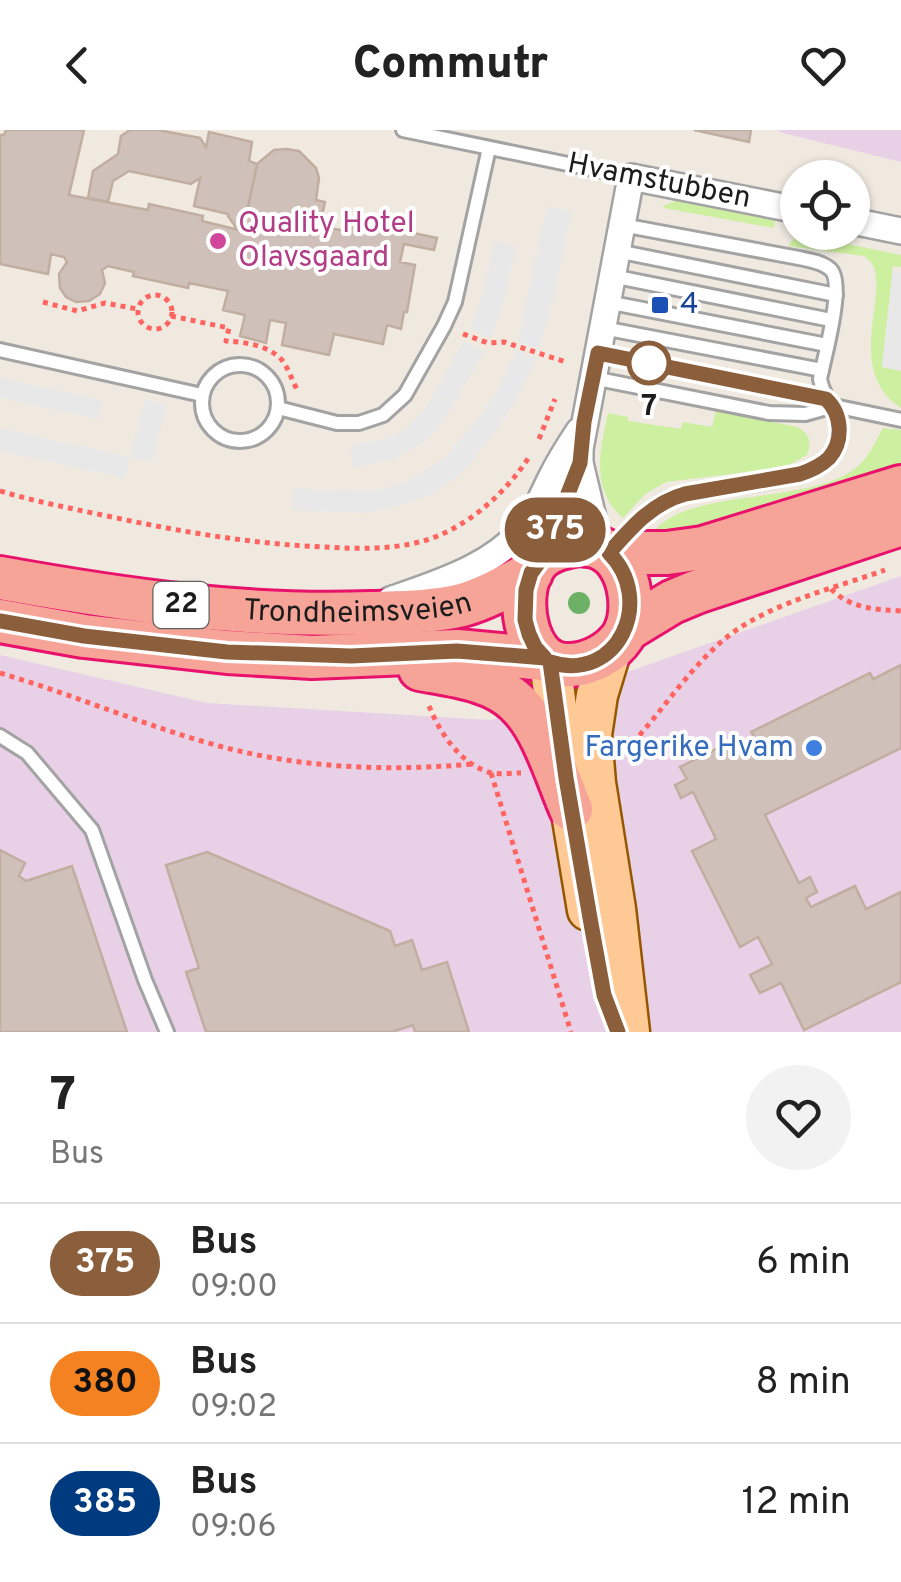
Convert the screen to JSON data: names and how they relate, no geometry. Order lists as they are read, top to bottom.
{
  "streets": {
    "highway": ["Trondheimsveien", "22"],
    "street": ["Hvamstubben"]
  },
  "crossings": [
    ["Trondheimsveien", "22"]
  ],
  "places": {
    "other": ["Quality Hotel Olavsgaard", "7", "Fargerike Hvam"],
    "transit": ["4"]
  },
  "lines": ["bus line 375"],
  "page": {
    "header": "Commutr",
    "on_map": "375",
    "heading": ["7", "Bus"],
    "list": [
      {
        "mark": "375",
        "name": "Bus",
        "note": "09:00",
        "value": "6 min"
      },
      {
        "mark": "380",
        "name": "Bus",
        "note": "09:02",
        "value": "8 min"
      },
      {
        "mark": "385",
        "name": "Bus",
        "note": "09:06",
        "value": "12 min"
      }
    ]
  }
}
